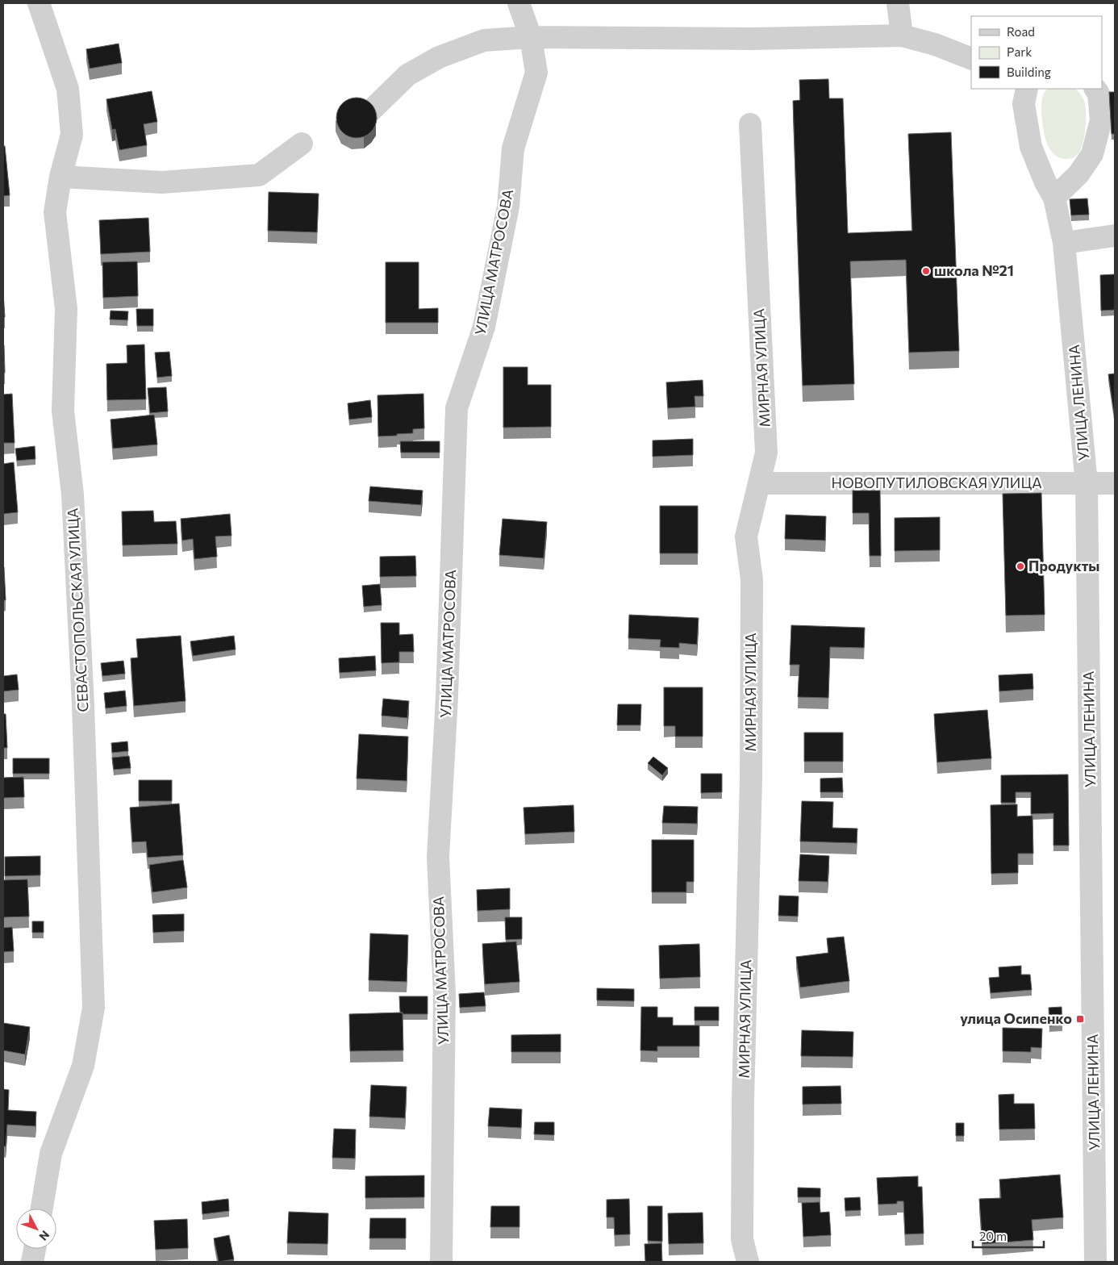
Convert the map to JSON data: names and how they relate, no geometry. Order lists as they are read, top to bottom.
{
  "streets": {
    "street": [
      "УЛИЦА МАТРОСОВА",
      "МИРНАЯ УЛИЦА",
      "УЛИЦА ЛЕНИНА",
      "НОВОПУТИЛОВСКАЯ УЛИЦА",
      "СЕВАСТОПОЛЬСКАЯ УЛИЦА"
    ]
  },
  "crossings": [
    ["МИРНАЯ УЛИЦА", "НОВОПУТИЛОВСКАЯ УЛИЦА"],
    ["УЛИЦА ЛЕНИНА", "НОВОПУТИЛОВСКАЯ УЛИЦА"]
  ],
  "places": {
    "other": ["школа №21", "Продукты"],
    "transit": ["улица Осипенко"]
  },
  "legend": ["Road", "Park", "Building"],
  "scale_bar": "20 m",
  "north": "bottom right"
}
